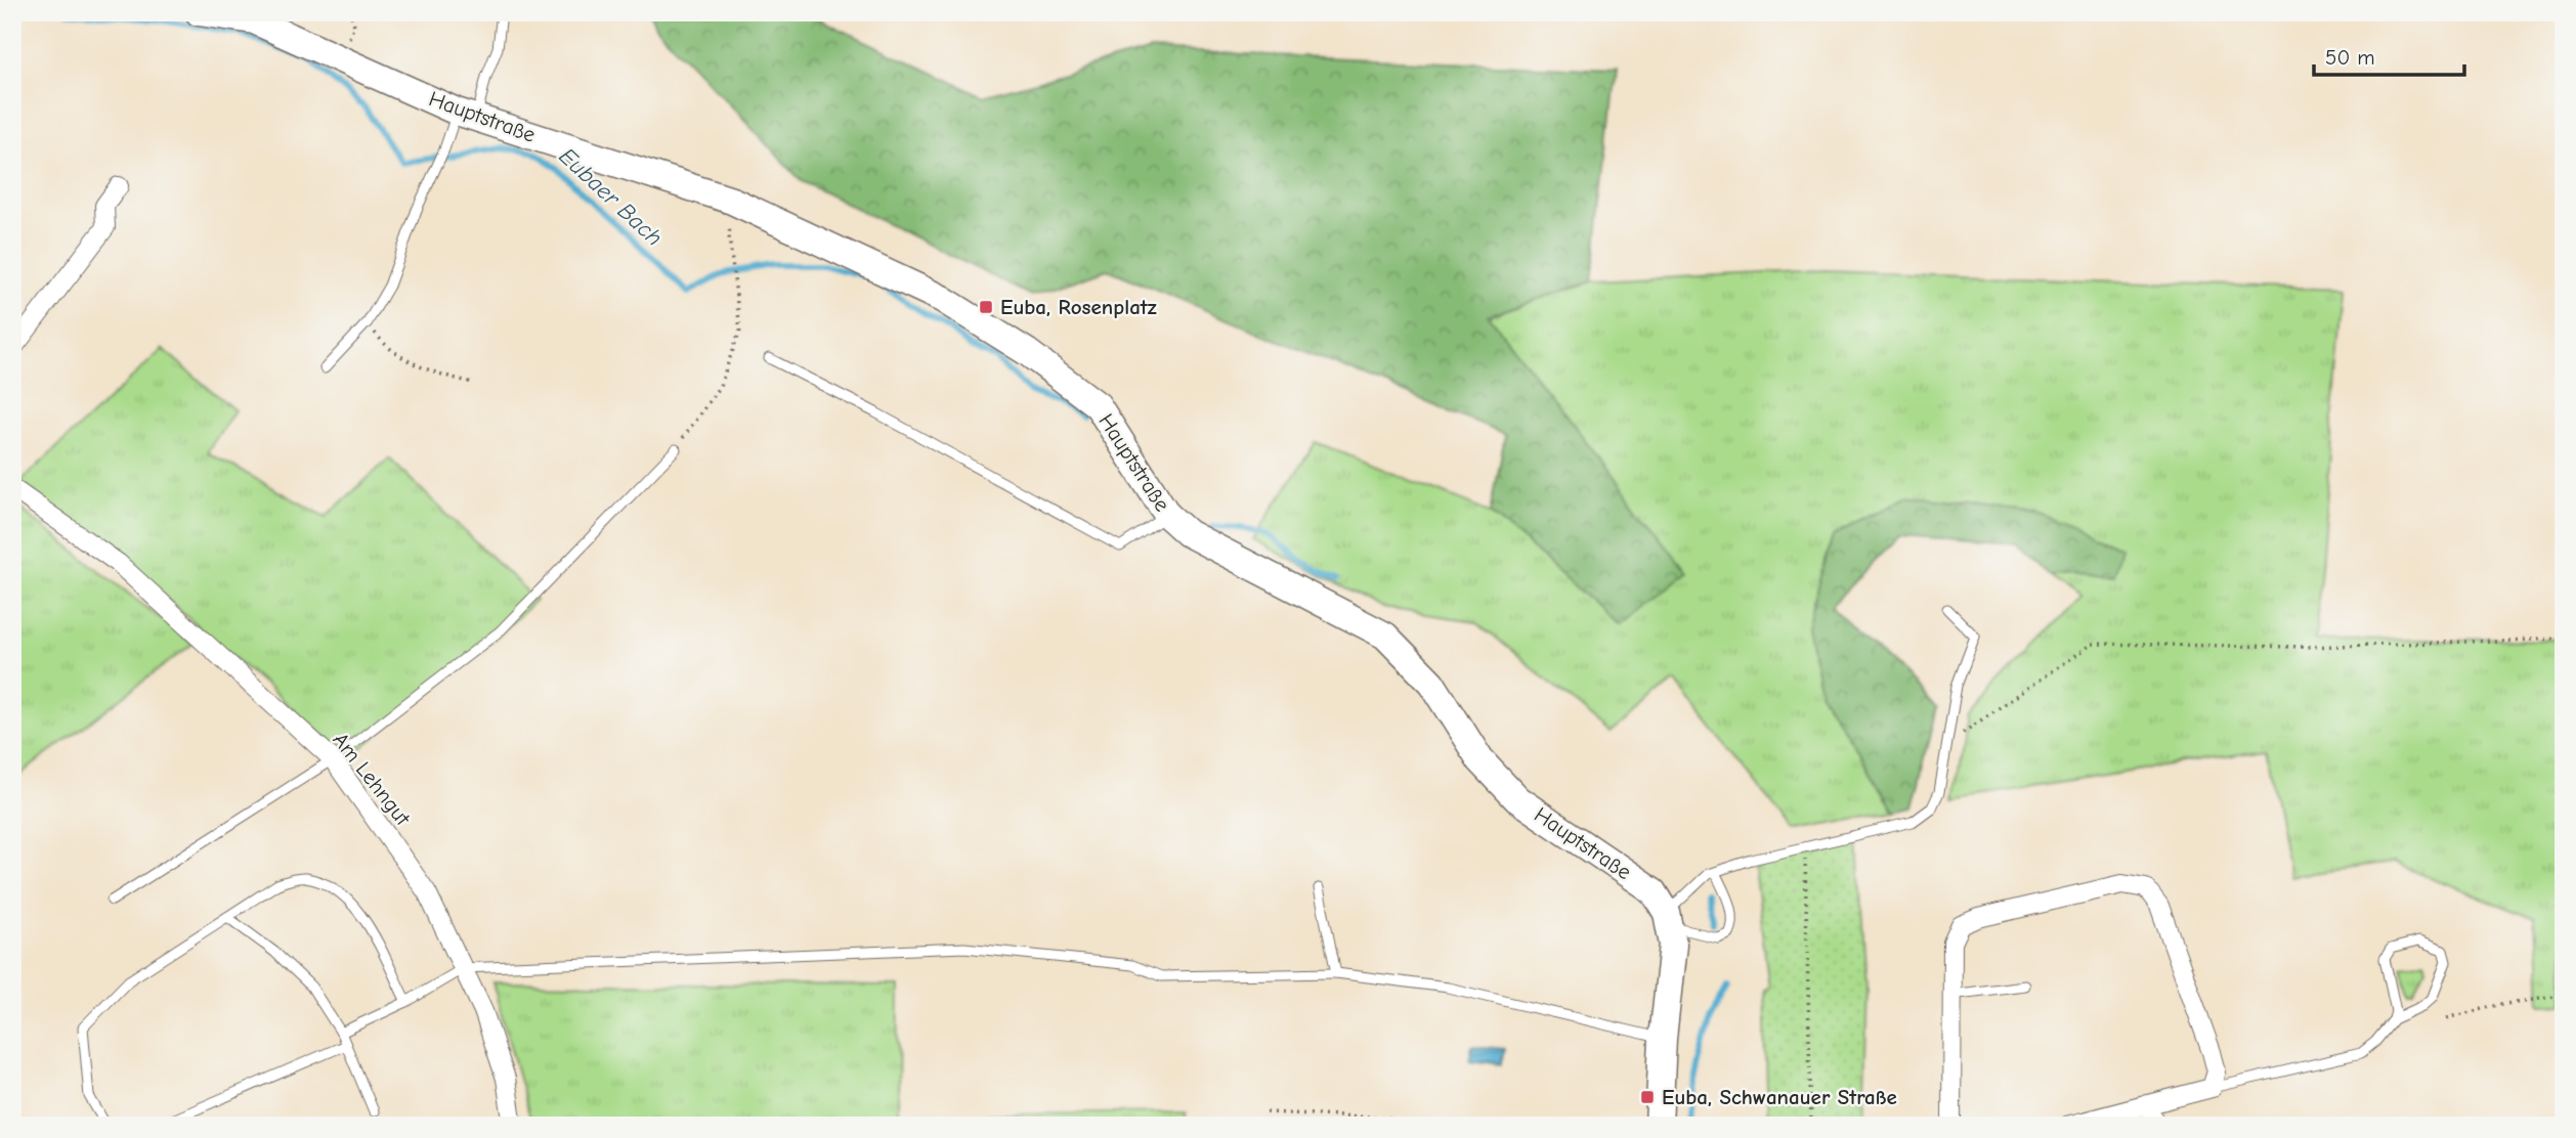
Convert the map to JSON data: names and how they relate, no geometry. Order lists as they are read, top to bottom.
{
  "streets": {
    "street": ["Hauptstraße", "Am Lehngut"]
  },
  "water": ["Eubaer Bach"],
  "places": {
    "transit": ["Euba, Rosenplatz", "Euba, Schwanauer Straße"]
  },
  "scale_bar": "50 m"
}
